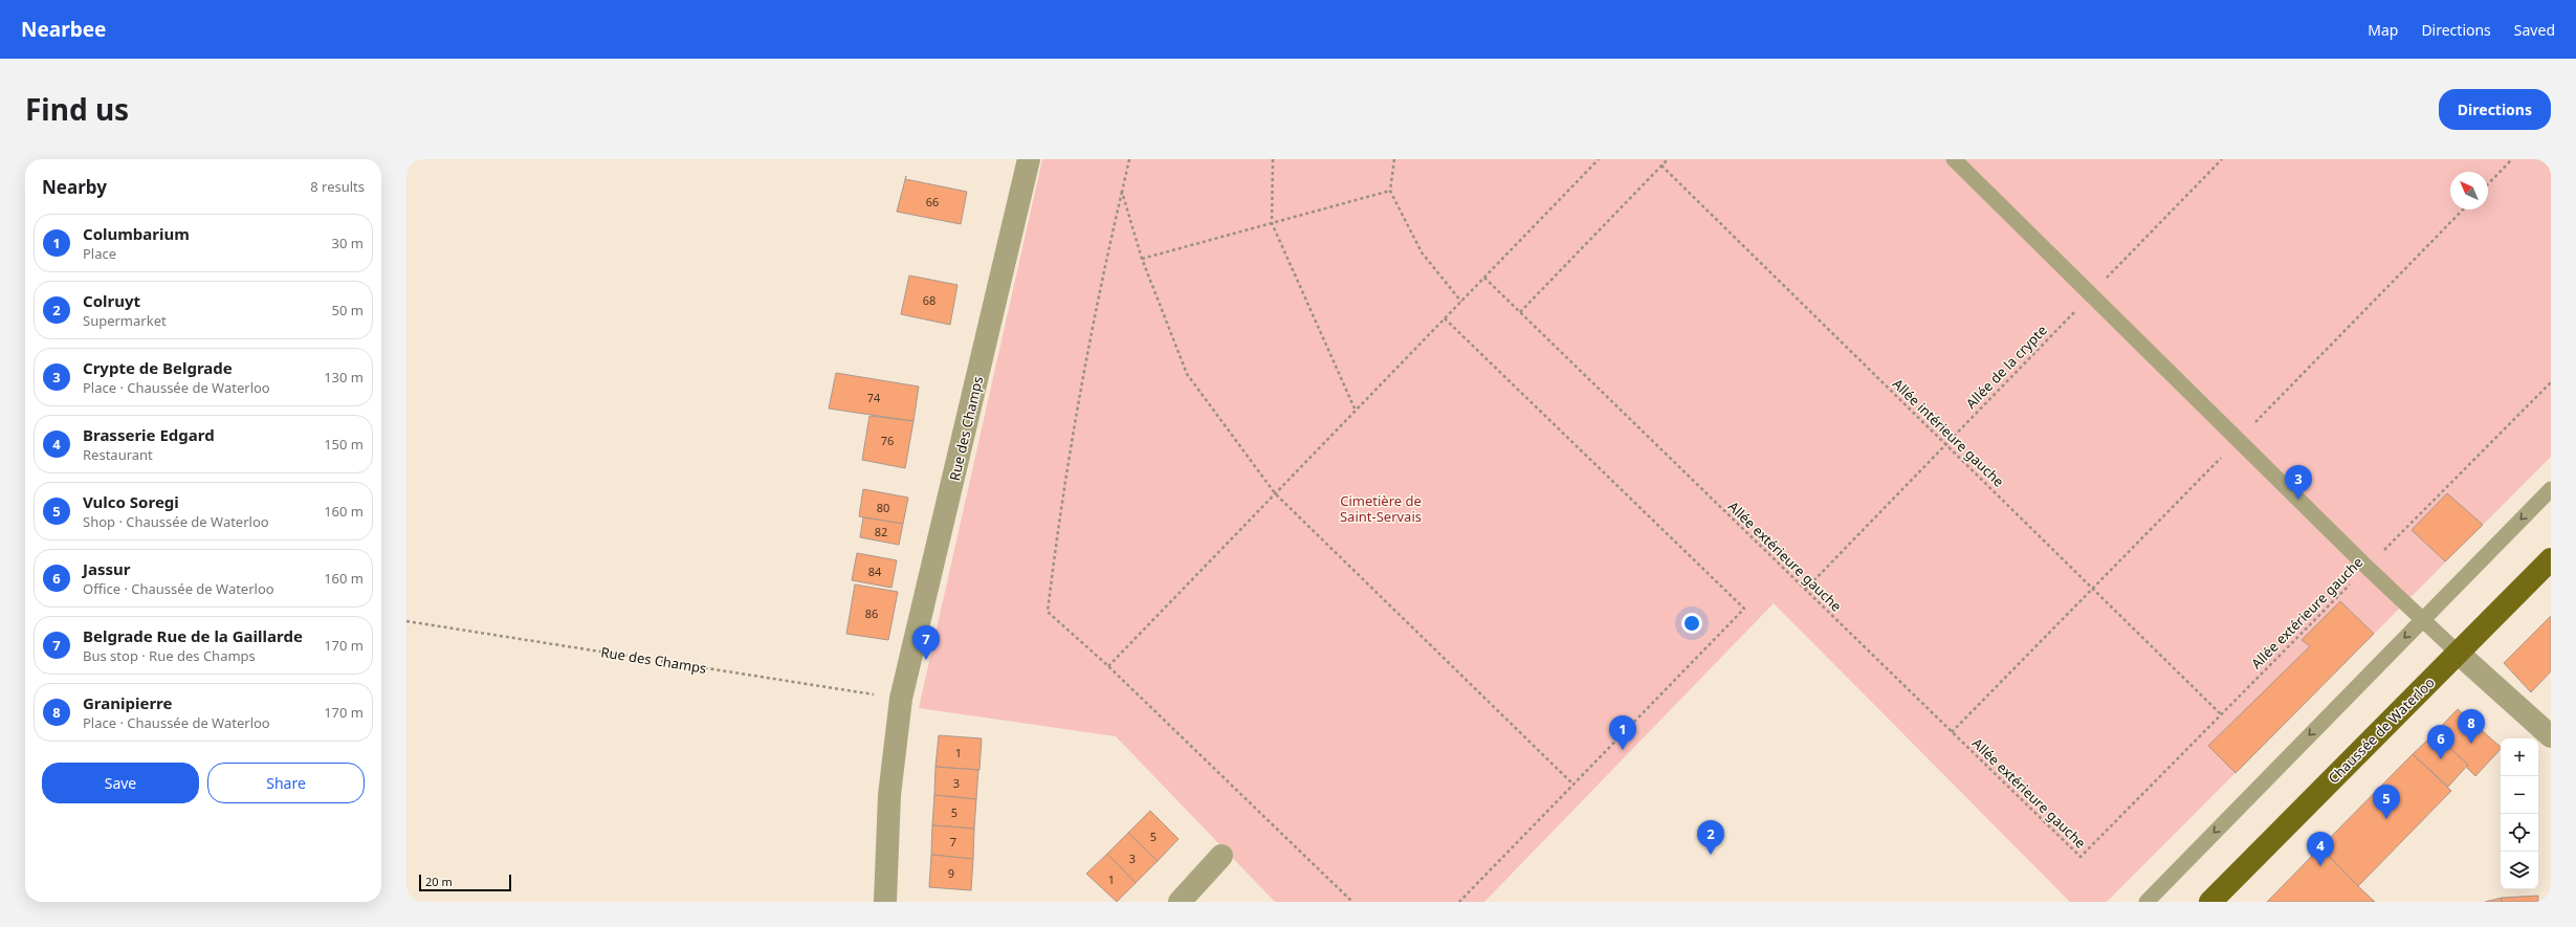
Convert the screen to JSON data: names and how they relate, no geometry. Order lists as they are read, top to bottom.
{
  "streets": {
    "main road": ["Chaussée de Waterloo"],
    "street": ["Rue des Champs"],
    "path": ["Allée de la crypte", "Allée intérieure gauche", "Allée extérieure gauche"]
  },
  "crossings": [
    ["Allée de la crypte", "Allée intérieure gauche"],
    ["Allée de la crypte", "Allée extérieure gauche"],
    ["Allée intérieure gauche", "Allée extérieure gauche"]
  ],
  "parks": ["Cimetière de Saint-Servais"],
  "house_numbers": [
    "66",
    "68",
    "74",
    "76",
    "80",
    "82",
    "84",
    "86",
    "1",
    "3",
    "5",
    "5",
    "7",
    "3",
    "9",
    "1"
  ],
  "scale_bar": "20 m",
  "north": "top left",
  "page": {
    "header": "Nearbee",
    "nav": ["Map", "Directions", "Saved"],
    "title": "Find us",
    "buttons": [
      "Directions",
      ["Save", "Share"]
    ],
    "heading": ["Nearby", "8 results"],
    "list": [
      {
        "mark": "1",
        "name": "Columbarium",
        "note": "Place",
        "value": "30 m"
      },
      {
        "mark": "2",
        "name": "Colruyt",
        "note": "Supermarket",
        "value": "50 m"
      },
      {
        "mark": "3",
        "name": "Crypte de Belgrade",
        "note": "Place · Chaussée de Waterloo",
        "value": "130 m"
      },
      {
        "mark": "4",
        "name": "Brasserie Edgard",
        "note": "Restaurant",
        "value": "150 m"
      },
      {
        "mark": "5",
        "name": "Vulco Soregi",
        "note": "Shop · Chaussée de Waterloo",
        "value": "160 m"
      },
      {
        "mark": "6",
        "name": "Jassur",
        "note": "Office · Chaussée de Waterloo",
        "value": "160 m"
      },
      {
        "mark": "7",
        "name": "Belgrade Rue de la Gaillarde",
        "note": "Bus stop · Rue des Champs",
        "value": "170 m"
      },
      {
        "mark": "8",
        "name": "Granipierre",
        "note": "Place · Chaussée de Waterloo",
        "value": "170 m"
      }
    ],
    "pins": [
      "3",
      "7",
      "8",
      "1",
      "6",
      "5",
      "2",
      "4"
    ],
    "map_buttons": ["+", "−"],
    "scale": "20 m"
  }
}
